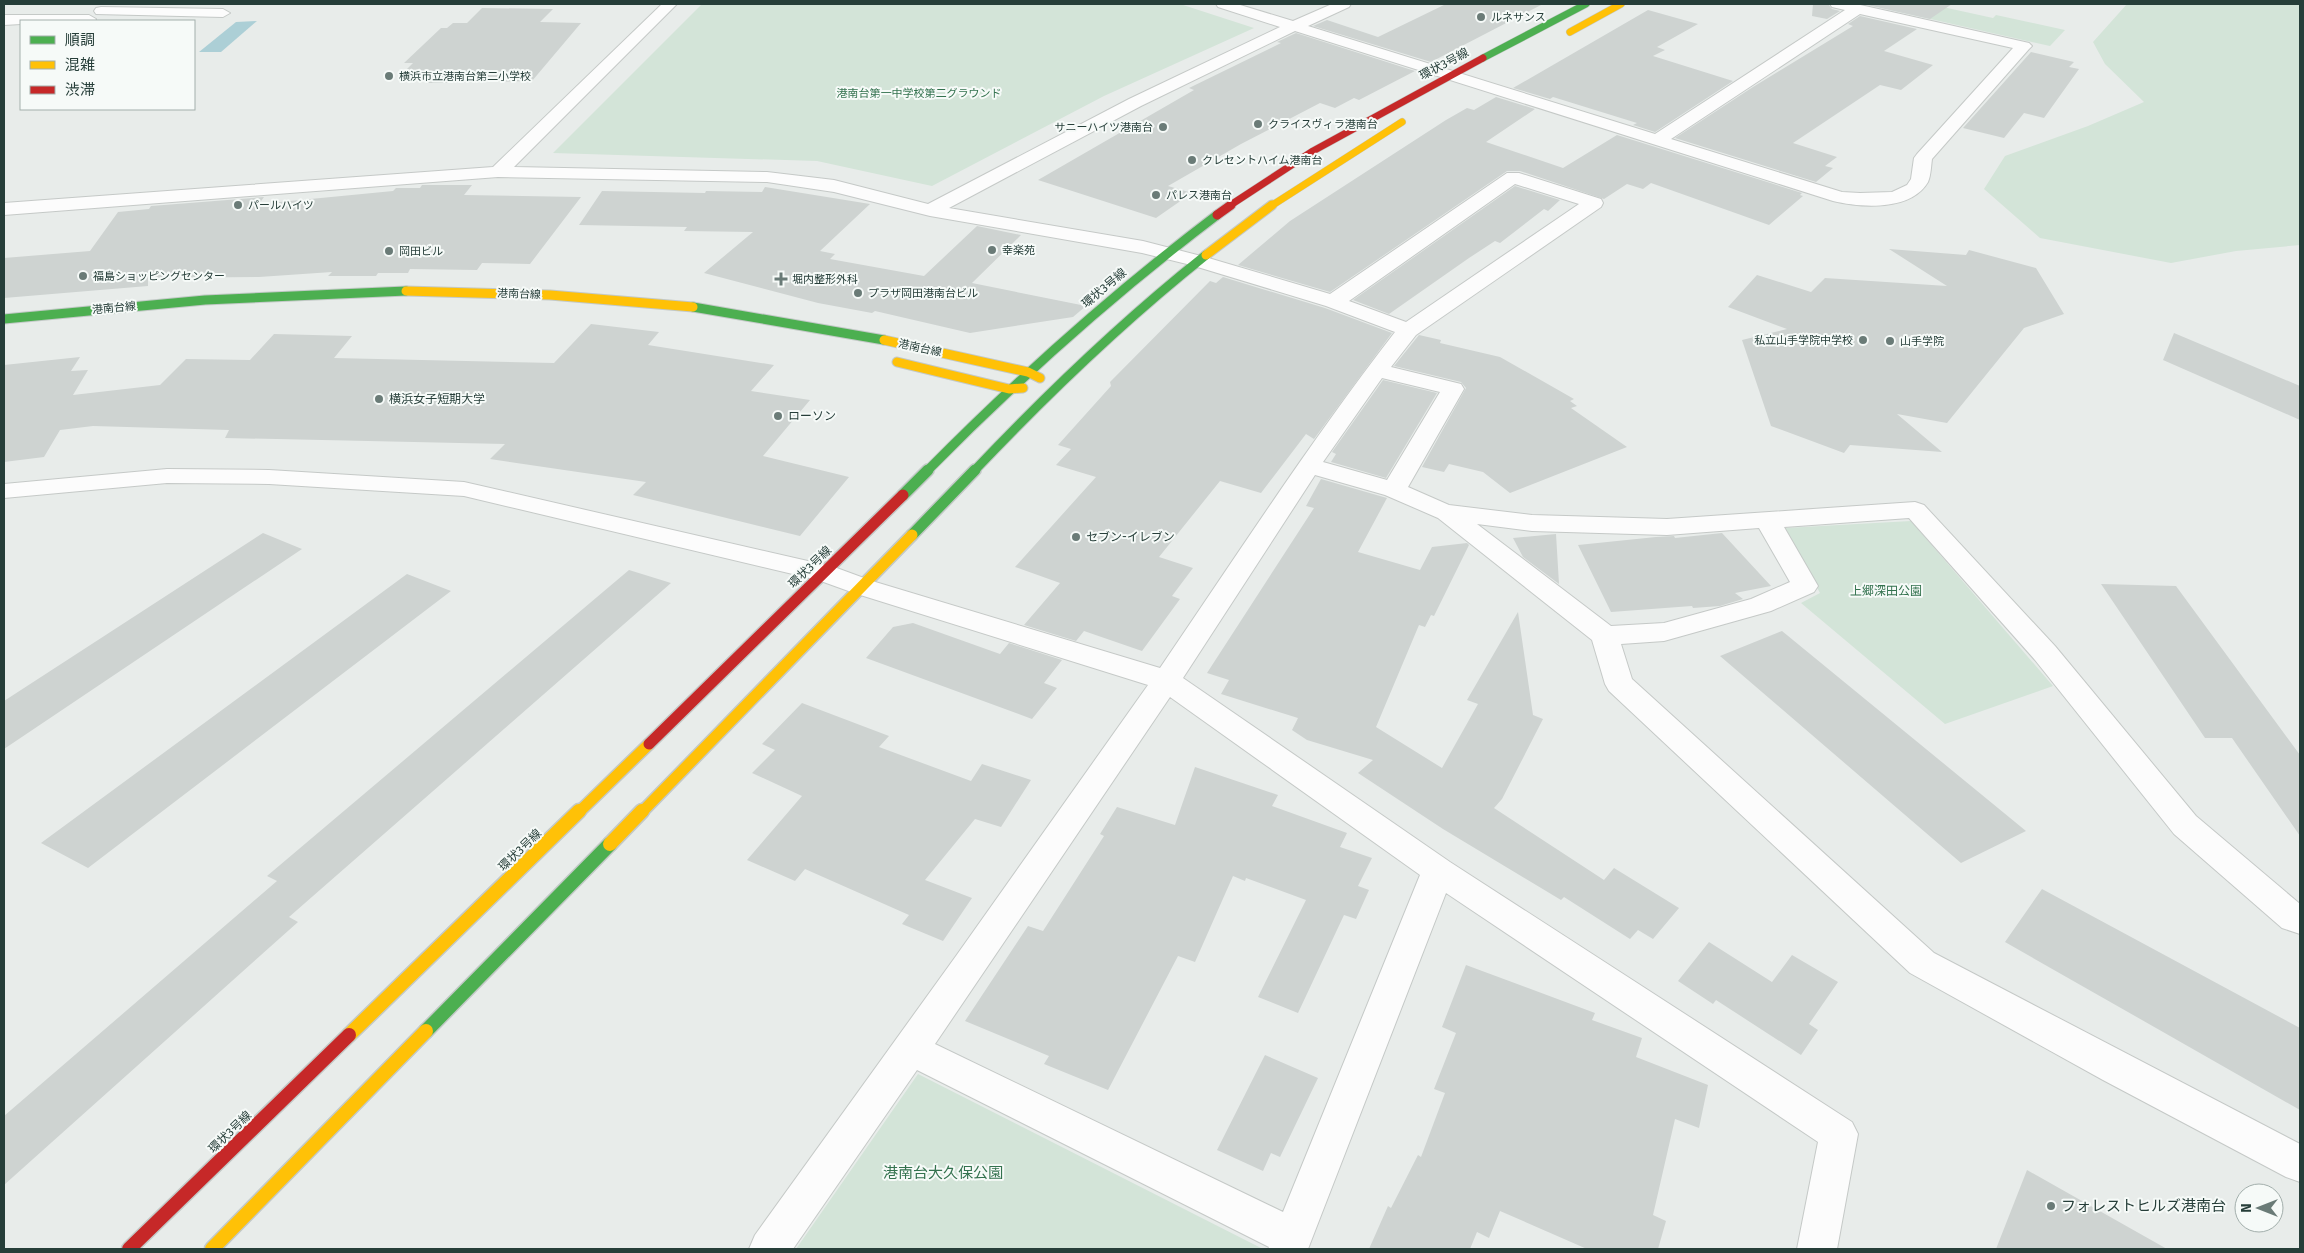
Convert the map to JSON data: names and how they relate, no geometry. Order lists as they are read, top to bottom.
{
  "streets": {
    "street": ["環状3号線", "港南台線"]
  },
  "crossings": [
    ["環状3号線", "港南台線"]
  ],
  "parks": ["港南台第一中学校第二グラウンド", "上郷深田公園", "港南台大久保公園"],
  "places": {
    "other": [
      "ルネサンス",
      "横浜市立港南台第二小学校",
      "クライスヴィラ港南台",
      "サニーハイツ港南台",
      "クレセントハイム港南台",
      "パレス港南台",
      "パールハイツ",
      "幸楽苑",
      "岡田ビル",
      "福島ショッピングセンター",
      "プラザ岡田港南台ビル",
      "私立山手学院中学校",
      "山手学院",
      "横浜女子短期大学",
      "ローソン",
      "セブン-イレブン",
      "フォレストヒルズ港南台"
    ],
    "health": ["堀内整形外科"]
  },
  "legend": ["順調", "混雑", "渋滞"],
  "north": "left"
}
